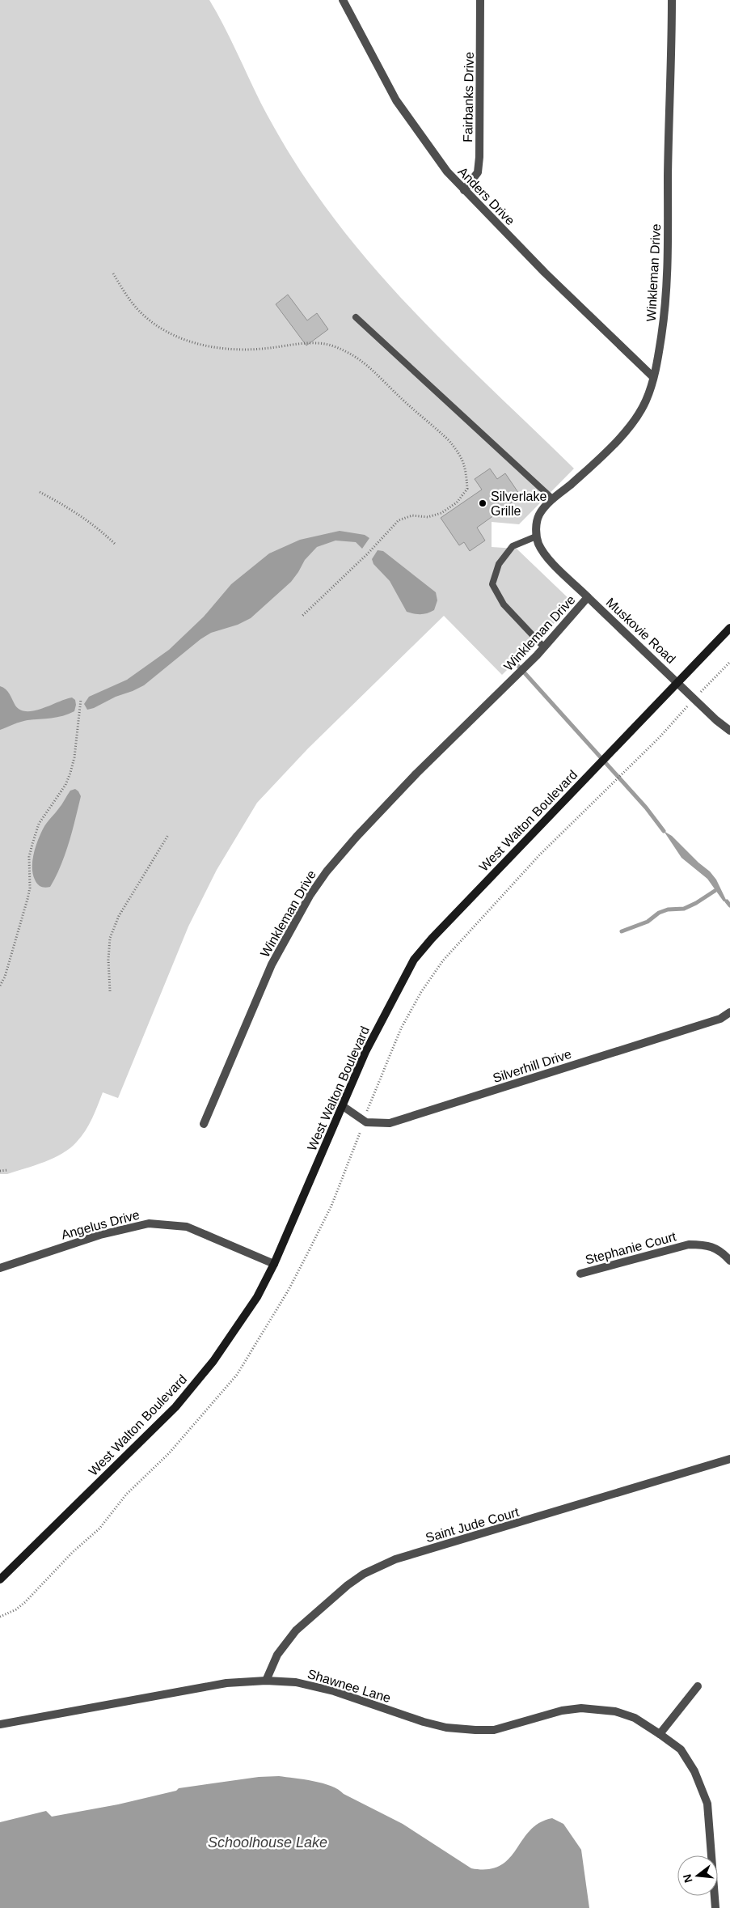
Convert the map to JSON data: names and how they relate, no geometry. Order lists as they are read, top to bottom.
{
  "streets": {
    "main road": ["West Walton Boulevard"],
    "street": [
      "Fairbanks Drive",
      "Anders Drive",
      "Winkleman Drive",
      "Muskovie Road",
      "Silverhill Drive",
      "Angelus Drive",
      "Stephanie Court",
      "Saint Jude Court",
      "Shawnee Lane"
    ]
  },
  "crossings": [
    ["Fairbanks Drive", "Anders Drive"],
    ["Anders Drive", "Winkleman Drive"],
    ["Winkleman Drive", "Muskovie Road"],
    ["Muskovie Road", "West Walton Boulevard"],
    ["West Walton Boulevard", "Silverhill Drive"],
    ["West Walton Boulevard", "Angelus Drive"],
    ["Saint Jude Court", "Shawnee Lane"]
  ],
  "water": ["Schoolhouse Lake"],
  "places": ["Silverlake Grille"],
  "north": "left"
}
